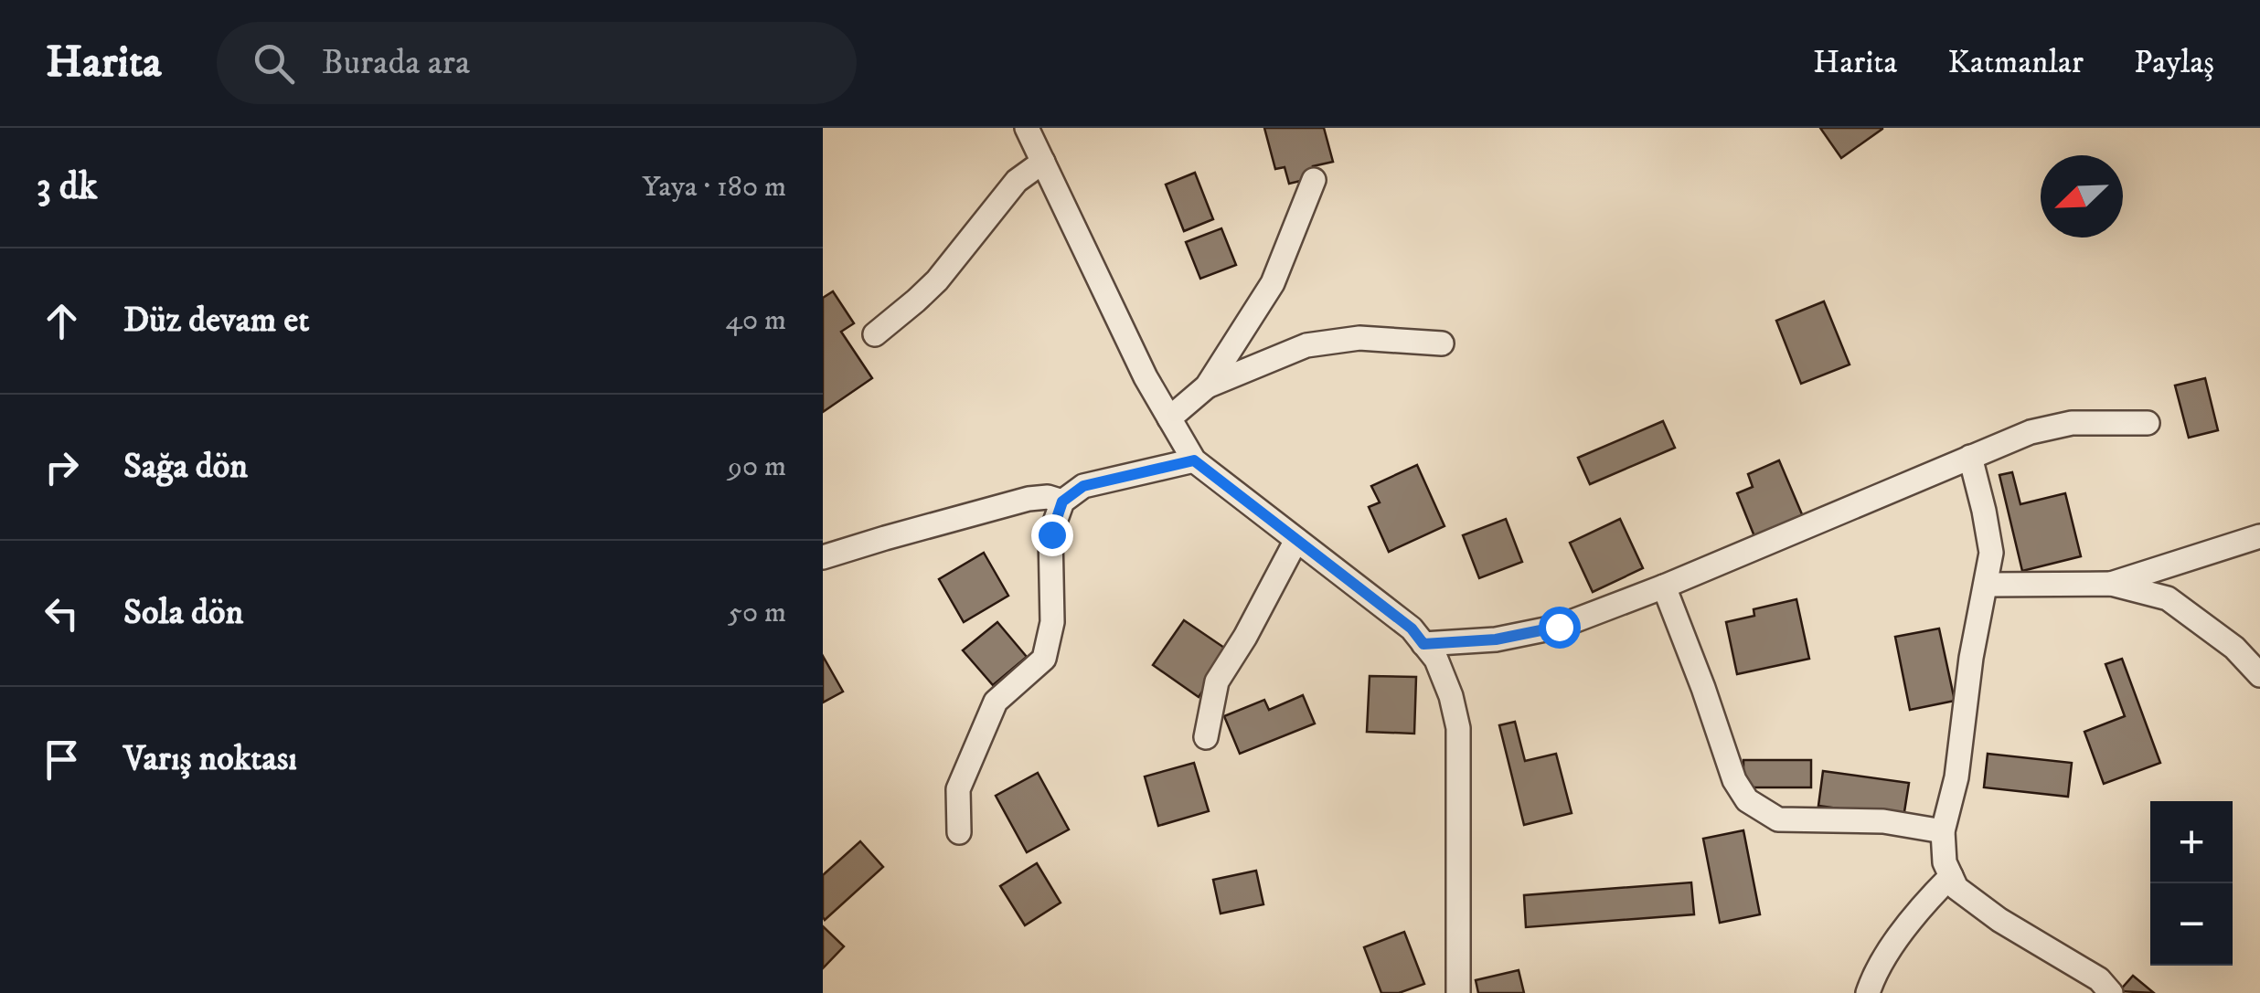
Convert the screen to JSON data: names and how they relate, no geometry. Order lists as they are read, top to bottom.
{
  "north": "bottom left",
  "page": {
    "header": "Harita",
    "search": "Burada ara",
    "nav": ["Harita", "Katmanlar", "Paylaş"],
    "heading": ["3 dk", "Yaya · 180 m"],
    "list": [
      ["Düz devam et", "40 m"],
      ["Sağa dön", "90 m"],
      ["Sola dön", "50 m"],
      "Varış noktası"
    ],
    "map_buttons": ["+", "−"]
  }
}
